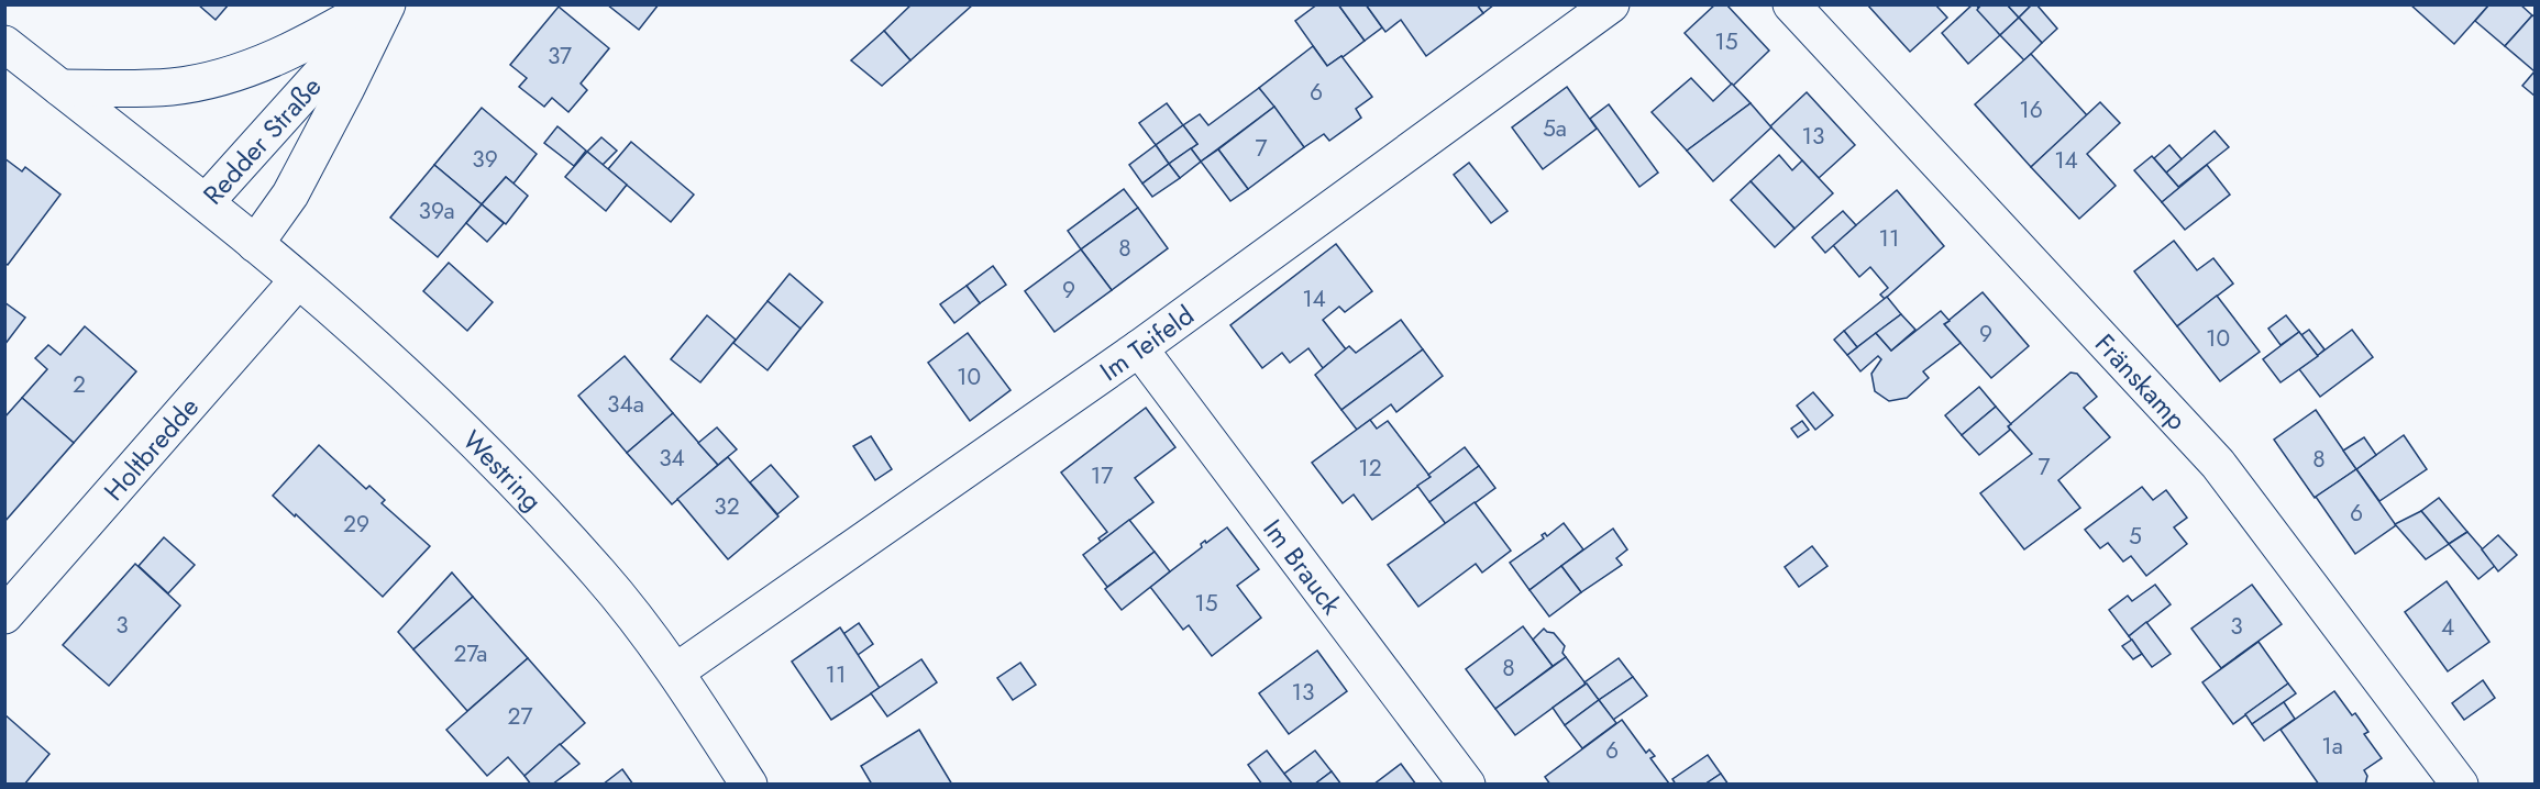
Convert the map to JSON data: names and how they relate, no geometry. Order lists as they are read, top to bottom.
{
  "streets": {
    "street": [
      "Redder Straße",
      "Im Teifeld",
      "Fränskamp",
      "Holtbredde",
      "Westring",
      "Im Brauck"
    ]
  },
  "crossings": [
    ["Redder Straße", "Westring"],
    ["Im Teifeld", "Westring"],
    ["Im Teifeld", "Im Brauck"],
    ["Holtbredde", "Westring"]
  ],
  "house_numbers": [
    "15",
    "37",
    "6",
    "16",
    "5a",
    "13",
    "7",
    "39",
    "14",
    "39a",
    "11",
    "8",
    "9",
    "14",
    "9",
    "10",
    "10",
    "2",
    "34a",
    "34",
    "8",
    "7",
    "12",
    "17",
    "32",
    "6",
    "29",
    "5",
    "15",
    "3",
    "3",
    "4",
    "27a",
    "8",
    "11",
    "13",
    "27",
    "1a",
    "6"
  ]
}
